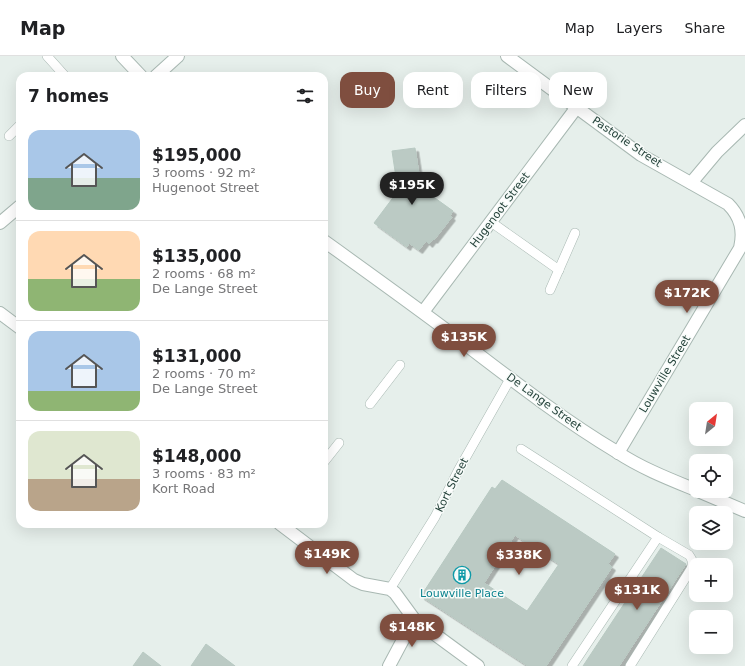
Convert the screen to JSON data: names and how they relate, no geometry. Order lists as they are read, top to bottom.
{
  "streets": {
    "street": [
      "Pastorie Street",
      "Hugenoot Street",
      "Louwville Street",
      "De Lange Street"
    ],
    "lane": ["Kort Street"]
  },
  "crossings": [
    ["Pastorie Street", "Hugenoot Street"],
    ["Pastorie Street", "Louwville Street"],
    ["Hugenoot Street", "De Lange Street"],
    ["Louwville Street", "De Lange Street"],
    ["De Lange Street", "Kort Street"]
  ],
  "places": {
    "building": ["Louwville Place"]
  },
  "north": "top right",
  "page": {
    "header": "Map",
    "nav": ["Map", "Layers", "Share"],
    "chip": [
      "Buy",
      "Rent",
      "Filters",
      "New"
    ],
    "heading": "7 homes",
    "list": [
      {
        "name": "$195,000",
        "note": "3 rooms · 92 m² · Hugenoot Street"
      },
      {
        "name": "$135,000",
        "note": "2 rooms · 68 m² · De Lange Street"
      },
      {
        "name": "$131,000",
        "note": "2 rooms · 70 m² · De Lange Street"
      },
      {
        "name": "$148,000",
        "note": "3 rooms · 83 m² · Kort Road"
      }
    ],
    "price": [
      "$195K",
      "$172K",
      "$135K",
      "$149K",
      "$338K",
      "$131K",
      "$148K"
    ],
    "map_buttons": ["+", "−"]
  }
}
